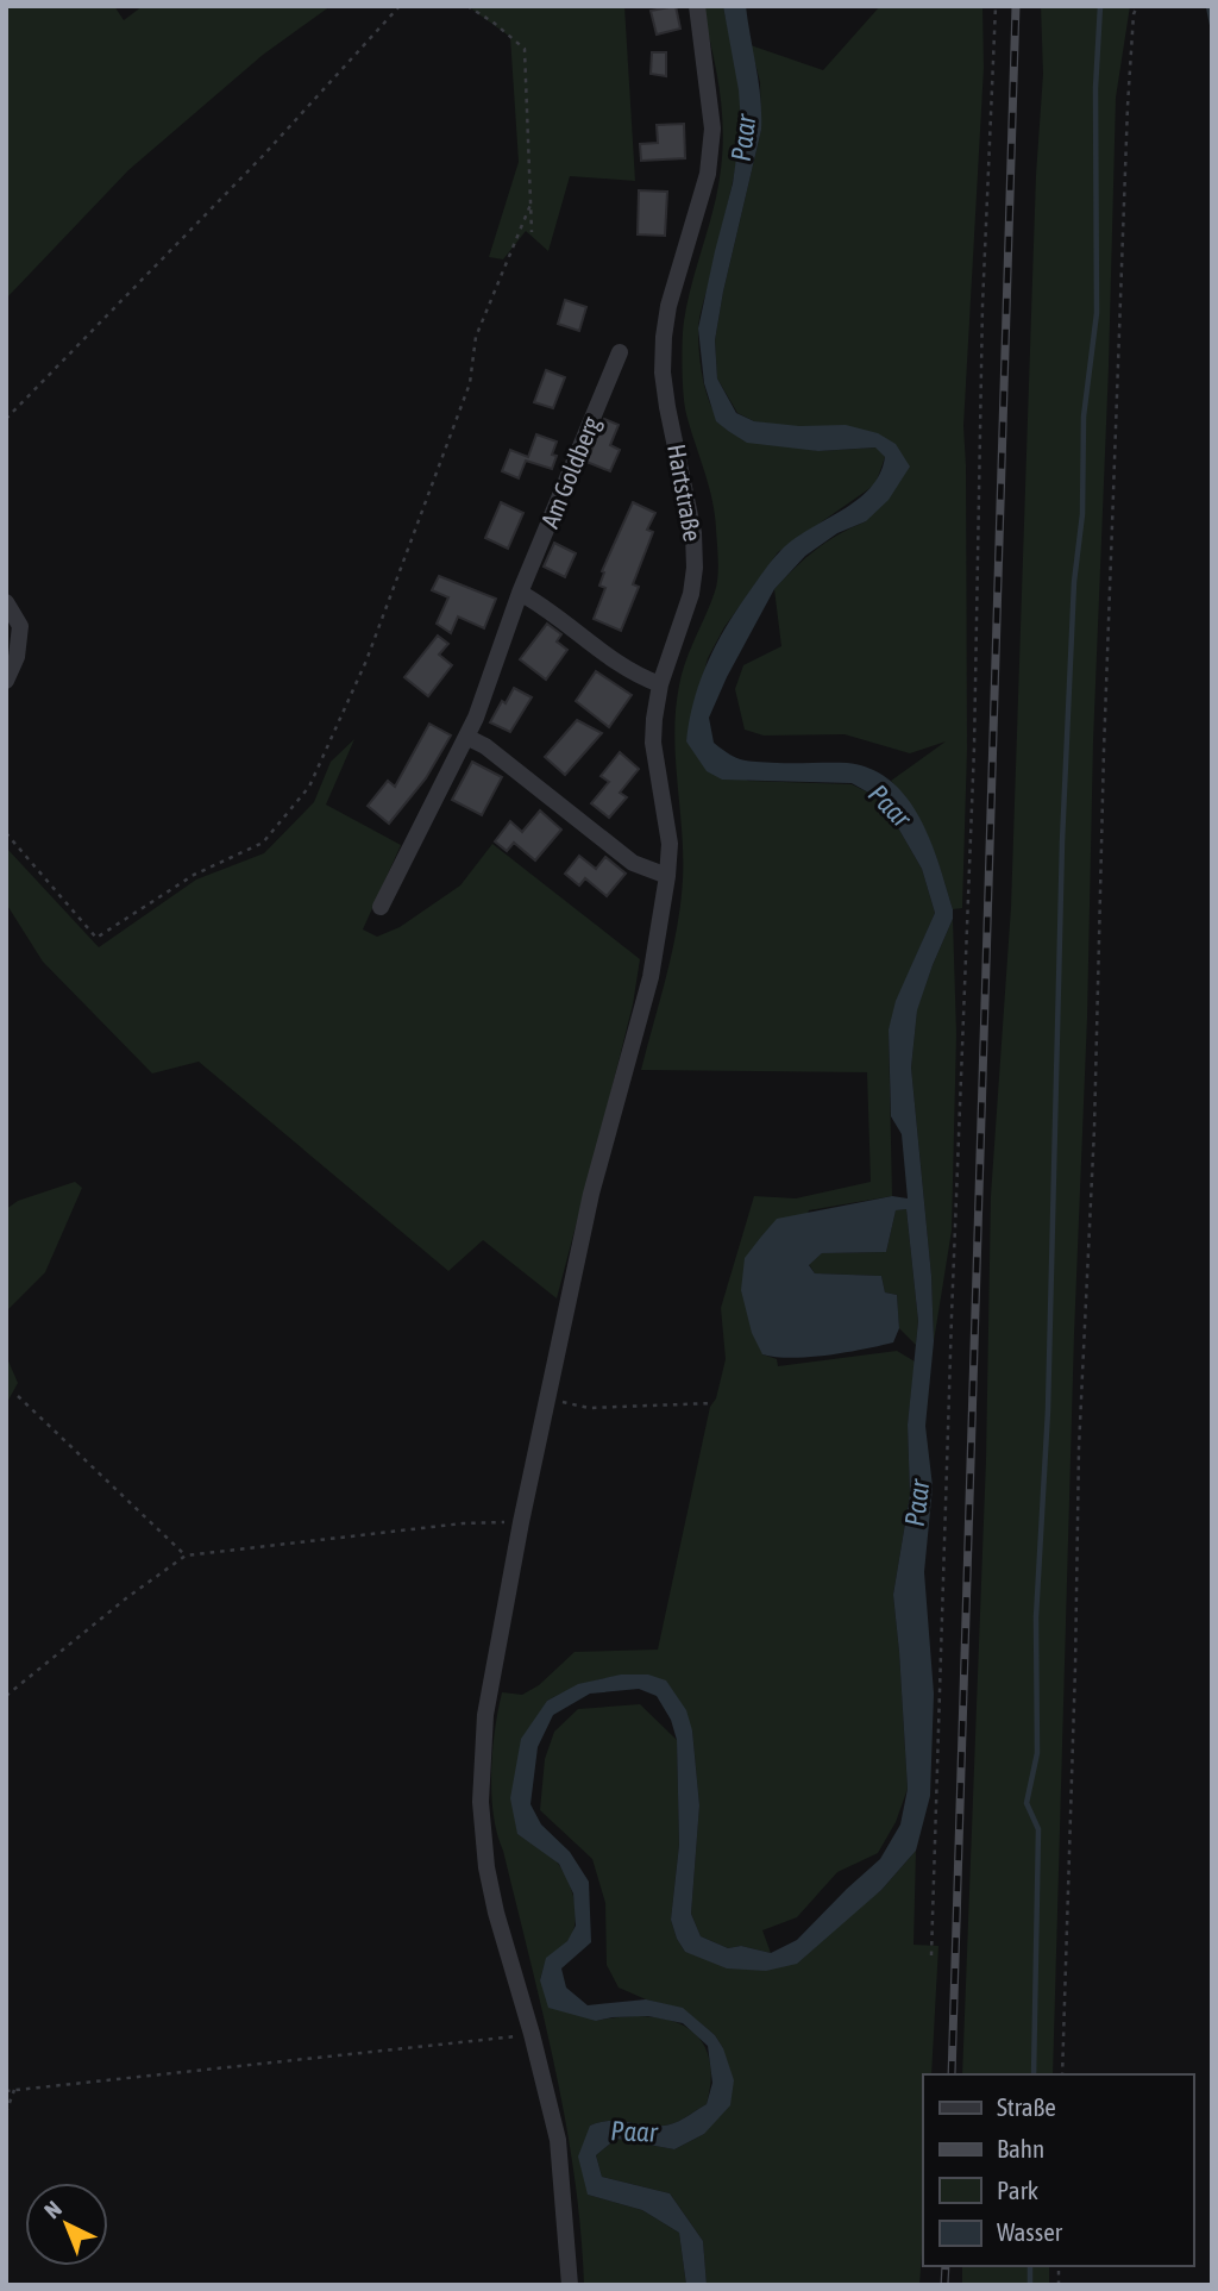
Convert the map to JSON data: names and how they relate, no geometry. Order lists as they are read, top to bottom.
{
  "streets": {
    "street": ["Am Goldberg", "Hartstraße"]
  },
  "water": ["Paar"],
  "legend": [
    "Straße",
    "Bahn",
    "Park",
    "Wasser"
  ],
  "north": "top left"
}
